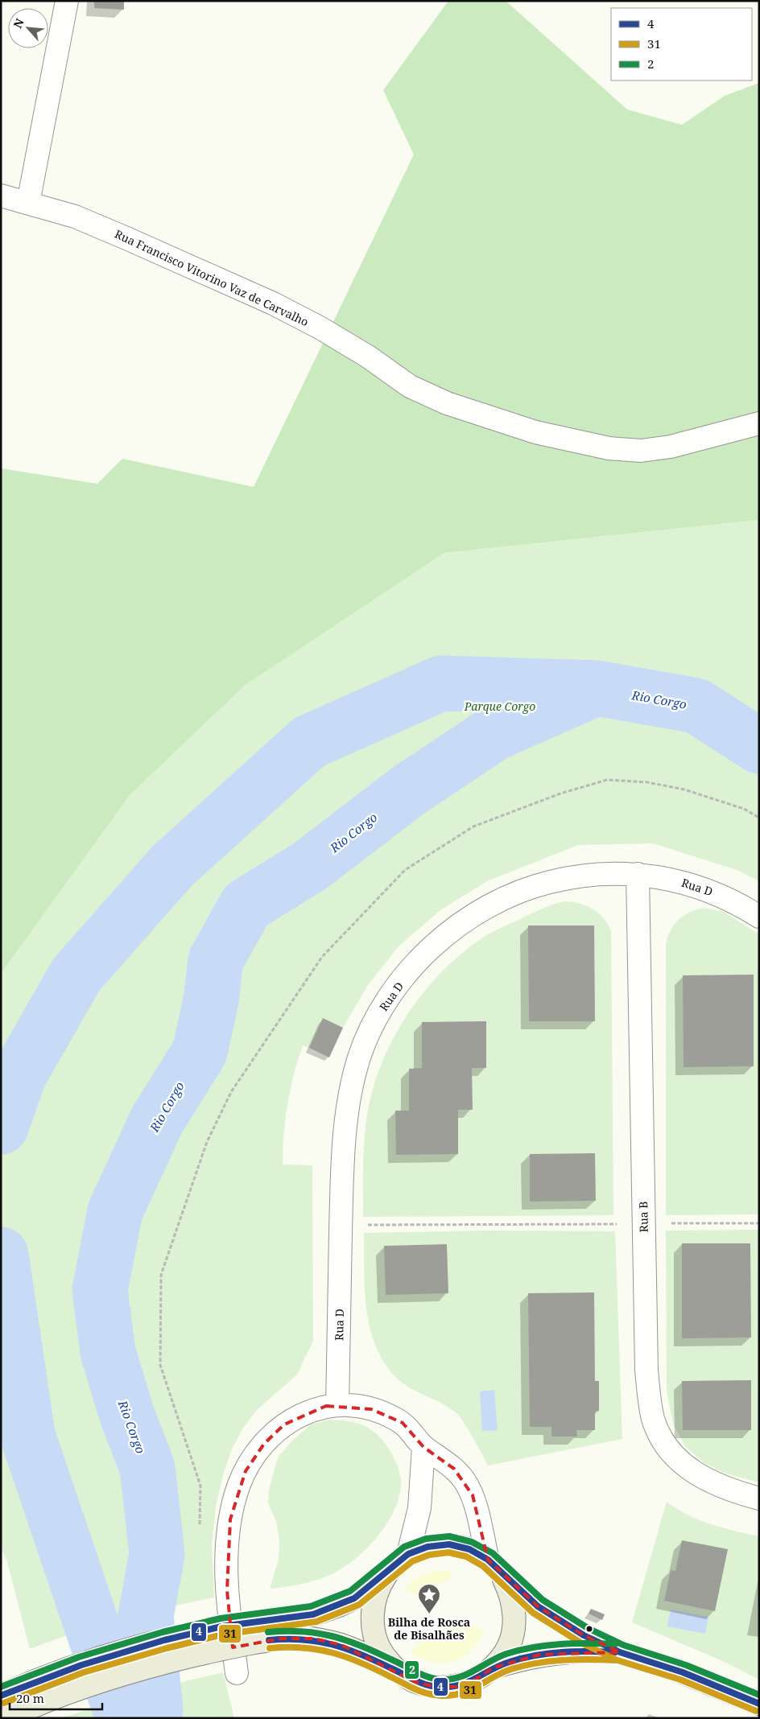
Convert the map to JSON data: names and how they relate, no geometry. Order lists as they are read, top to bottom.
{
  "streets": {
    "street": ["Rua Francisco Vitorino Vaz de Carvalho", "Rua D", "Rua B"]
  },
  "crossings": [
    ["Rua D", "Rua B"]
  ],
  "water": ["Rio Corgo"],
  "parks": ["Parque Corgo"],
  "places": {
    "place": ["Bilha de Rosca de Bisalhães"]
  },
  "lines": ["transit line 2", "transit line 4", "transit line 31"],
  "legend": ["4", "31", "2"],
  "scale_bar": "20 m",
  "north": "top left"
}
